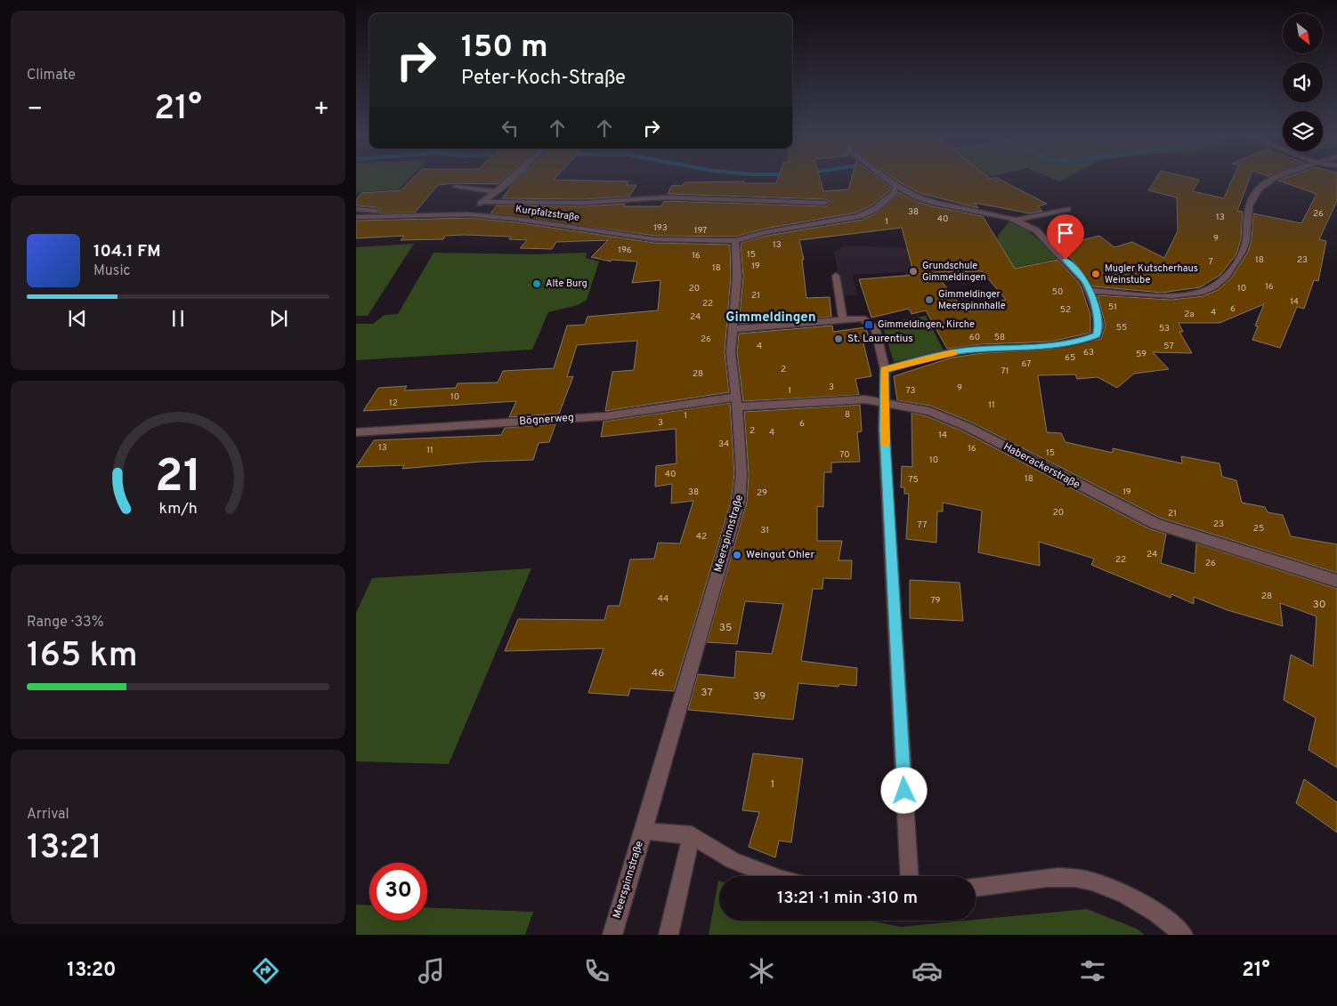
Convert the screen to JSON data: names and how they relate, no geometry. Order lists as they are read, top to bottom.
{
  "streets": {
    "street": [
      "Kurpfalzstraße",
      "Bögnerweg",
      "Haberackerstraße",
      "Meerspinnstraße"
    ]
  },
  "crossings": [
    ["Kurpfalzstraße", "Meerspinnstraße"],
    ["Bögnerweg", "Haberackerstraße"],
    ["Bögnerweg", "Meerspinnstraße"],
    ["Haberackerstraße", "Meerspinnstraße"]
  ],
  "districts": ["Gimmeldingen"],
  "places": {
    "other": [
      "Grundschule Gimmeldingen",
      "Mugler Kutscherhaus Weinstube",
      "Alte Burg",
      "Gimmeldinger Meerspinnhalle",
      "St. Laurentius",
      "Weingut Ohler"
    ],
    "transit": ["Gimmeldingen, Kirche"]
  },
  "house_numbers": [
    "38",
    "26",
    "13",
    "40",
    "1",
    "193",
    "197",
    "9",
    "13",
    "196",
    "15",
    "16",
    "18",
    "23",
    "7",
    "19",
    "18",
    "16",
    "20",
    "10",
    "50",
    "21",
    "14",
    "22",
    "51",
    "6",
    "52",
    "4",
    "2a",
    "24",
    "55",
    "53",
    "60",
    "58",
    "26",
    "4",
    "57",
    "63",
    "59",
    "65",
    "67",
    "2",
    "71",
    "28",
    "3",
    "9",
    "1",
    "73",
    "10",
    "12",
    "11",
    "8",
    "1",
    "3",
    "6",
    "2",
    "4",
    "14",
    "34",
    "13",
    "16",
    "11",
    "15",
    "70",
    "10",
    "40",
    "18",
    "75",
    "38",
    "19",
    "29",
    "20",
    "21",
    "23",
    "77",
    "25",
    "31",
    "42",
    "24",
    "22",
    "26",
    "28",
    "44",
    "79",
    "30",
    "35",
    "46",
    "37",
    "39",
    "1"
  ],
  "north": "bottom right",
  "page": {
    "tile": [
      "Climate",
      ["Range · 33%", "165 km"],
      ["Arrival", "13:21"]
    ],
    "turn": ["150 m", "Peter-Koch-Straße"],
    "heat": ["−", "21°", "+"],
    "song": ["104.1 FM", "Music"],
    "limit": "30",
    "trip": "13:21 · 1 min · 310 m",
    "tabs": ["13:20", "21°"],
    "gauge": ["21", "km/h"]
  }
}
